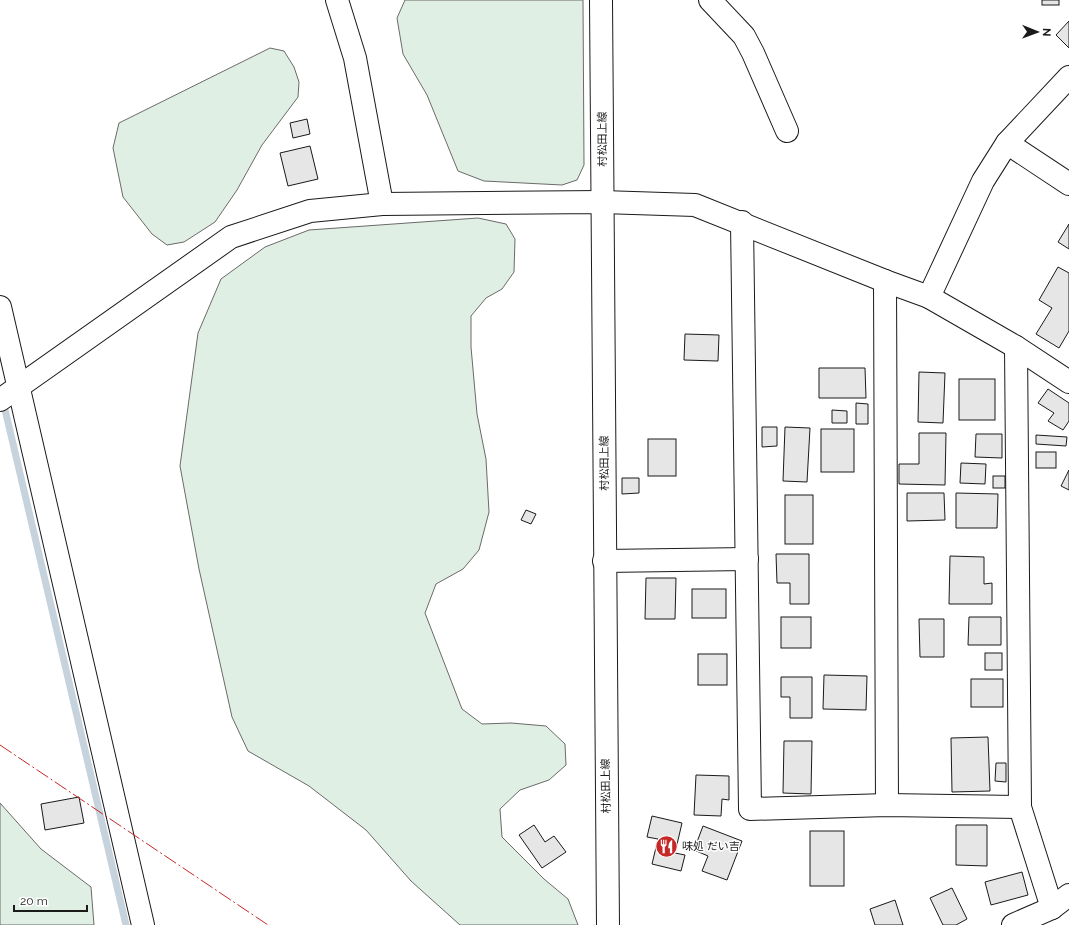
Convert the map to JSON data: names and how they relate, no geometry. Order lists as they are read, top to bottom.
{
  "streets": {
    "street": ["村松田上線"]
  },
  "places": {
    "restaurant": ["味処 だい吉"]
  },
  "scale_bar": "20 m",
  "north": "right"
}
